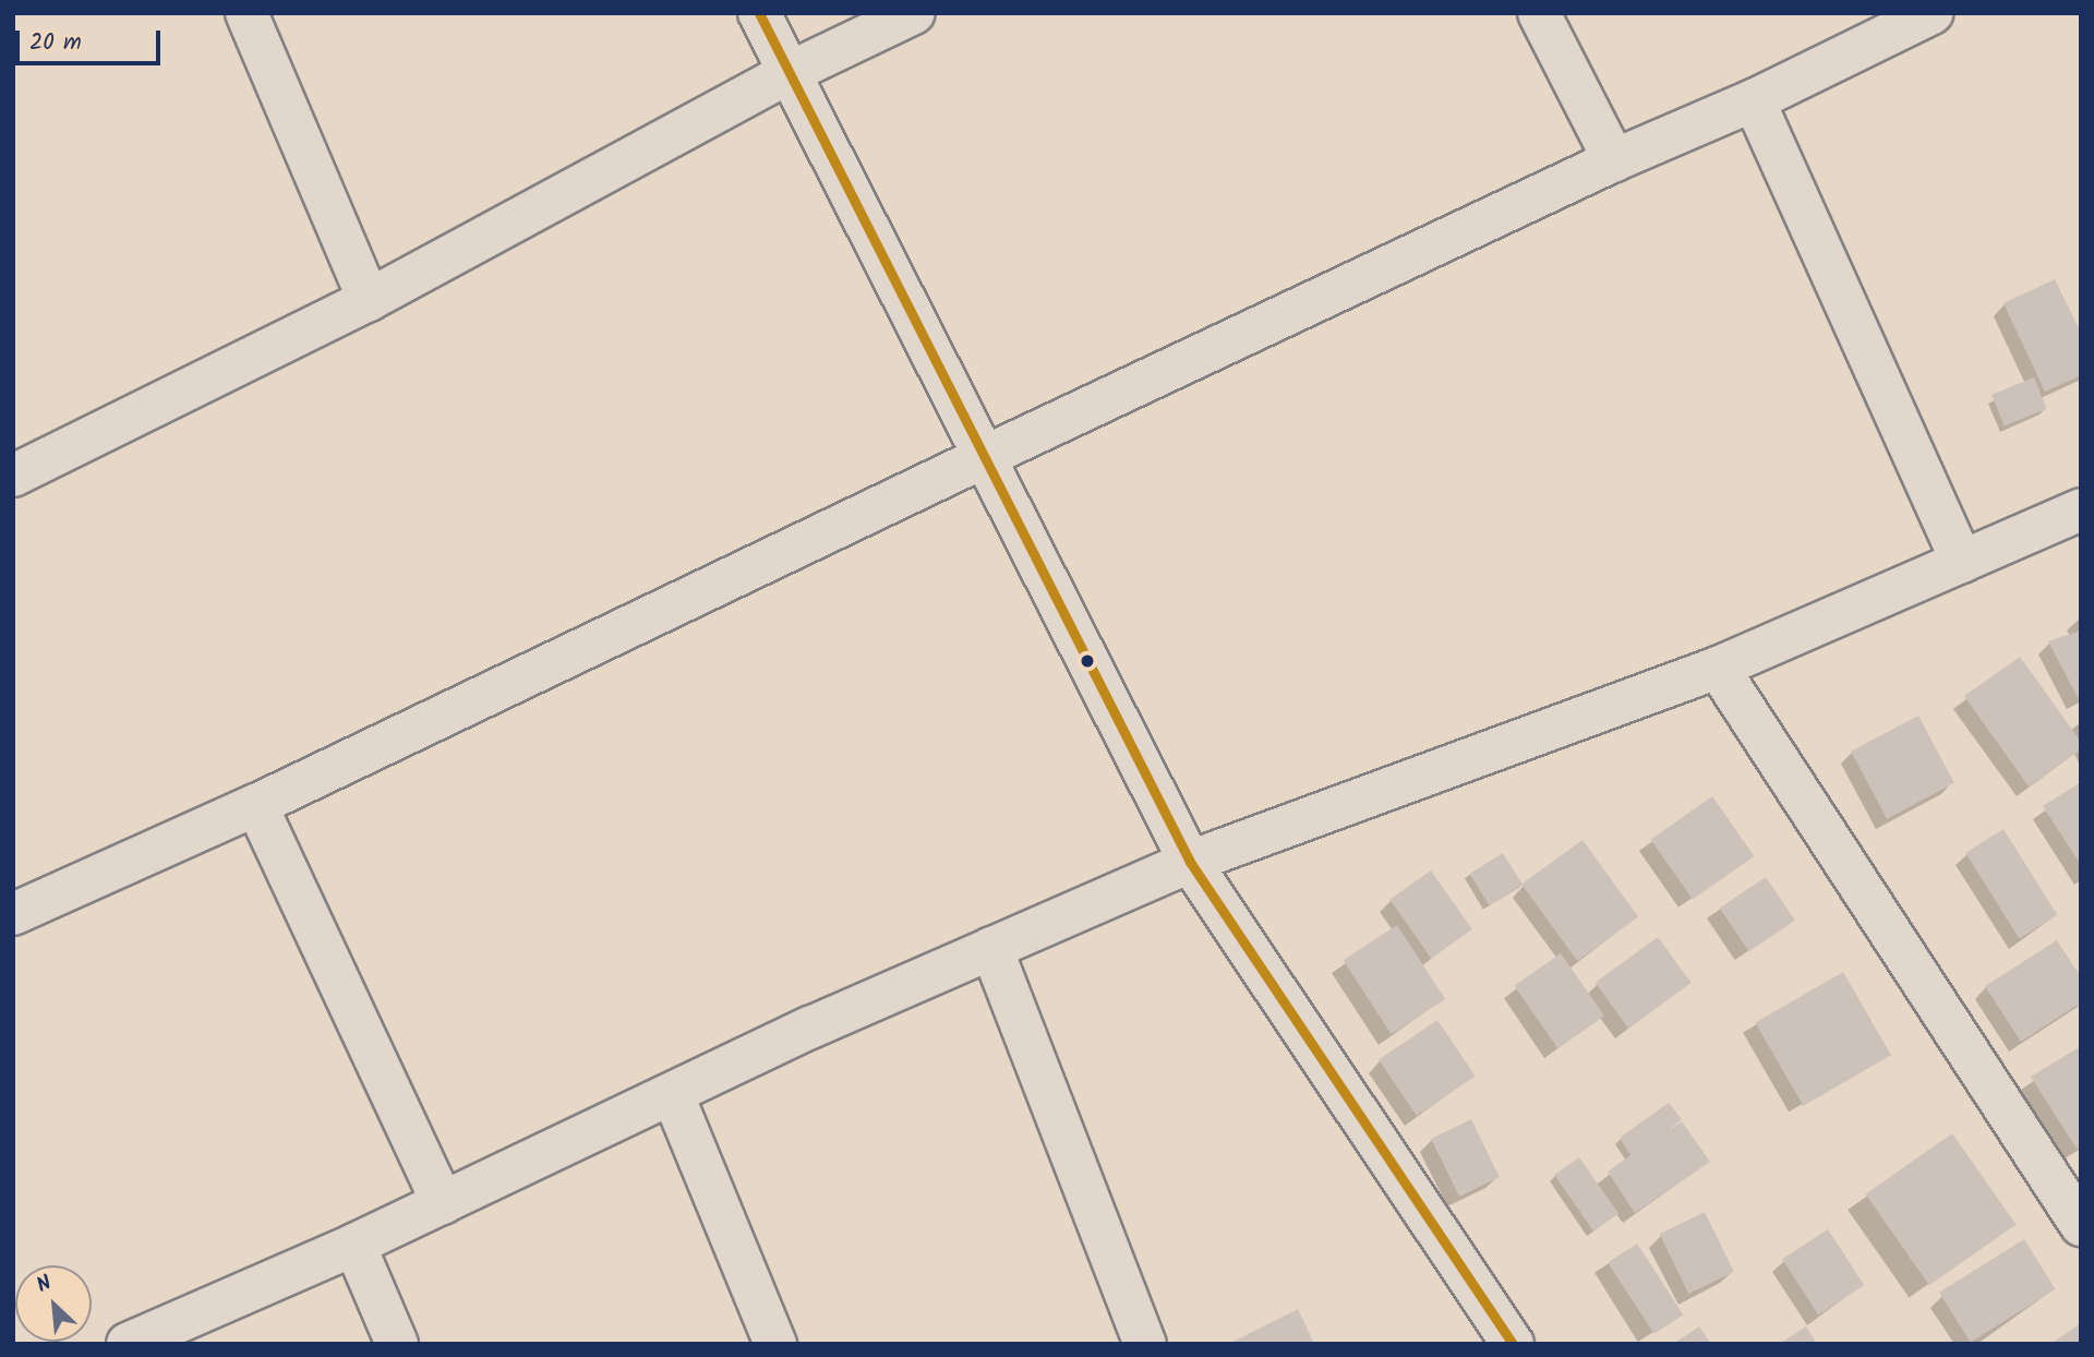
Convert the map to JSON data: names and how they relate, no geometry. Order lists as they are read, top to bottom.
{
  "scale_bar": "20 m",
  "north": "top left"
}
